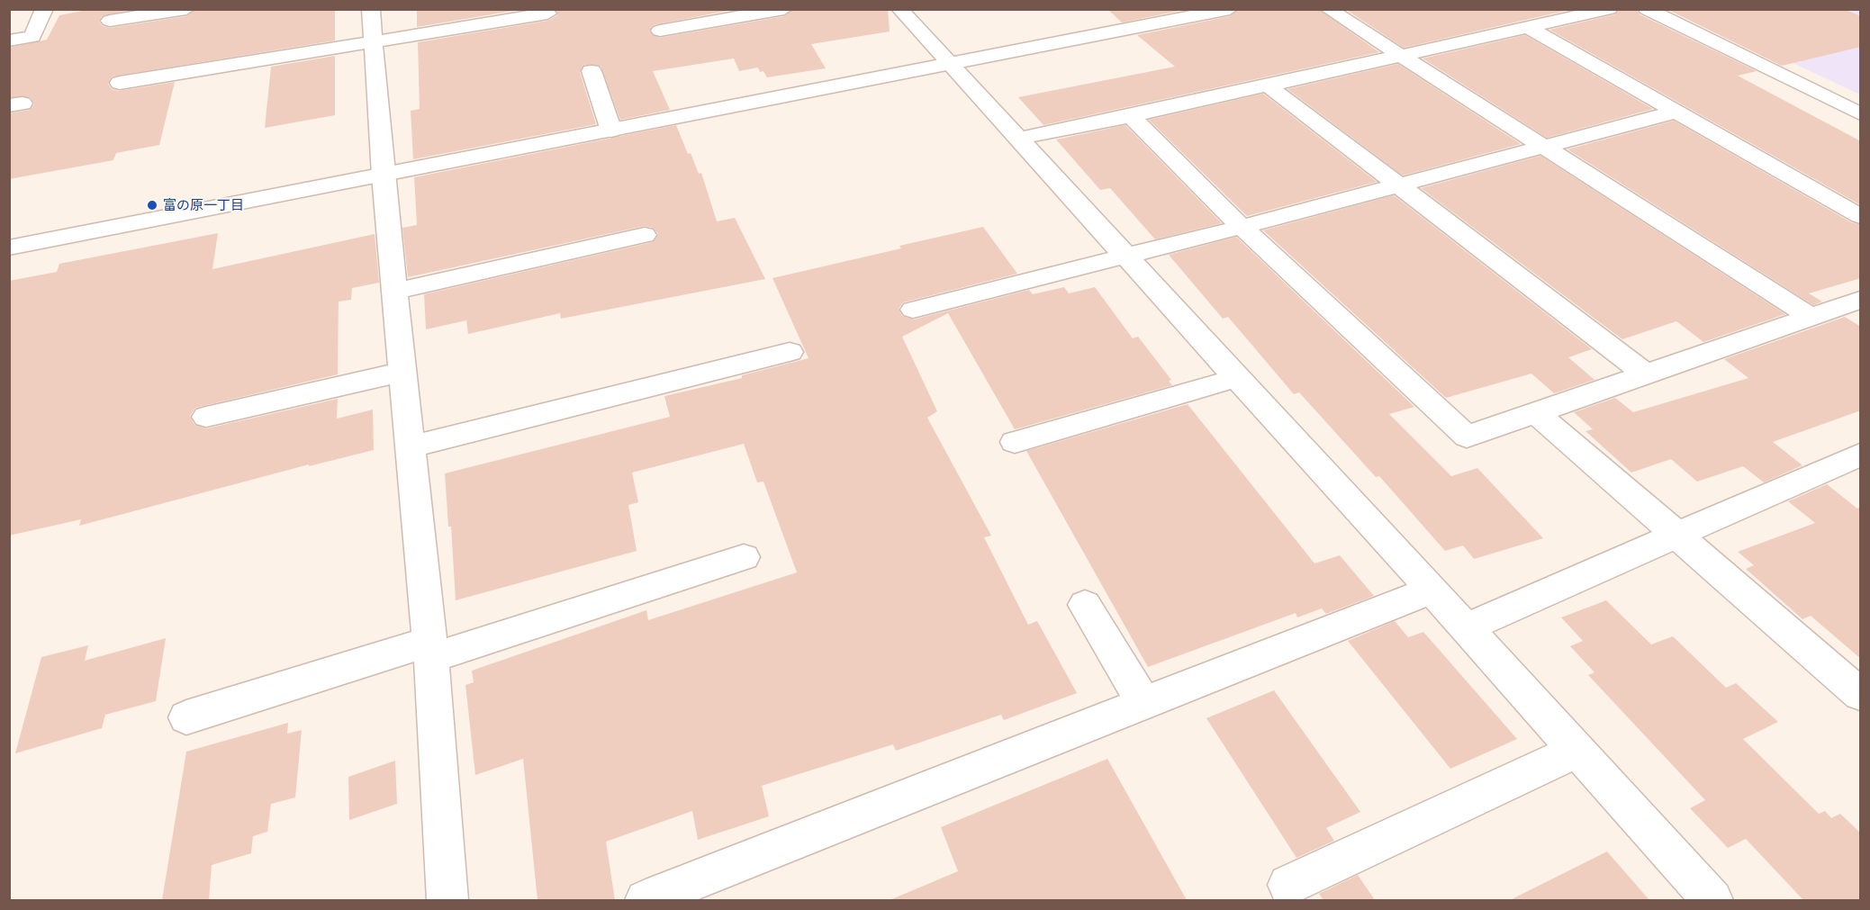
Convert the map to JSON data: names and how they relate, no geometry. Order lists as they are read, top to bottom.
{
  "places": ["富の原一丁目"]
}
